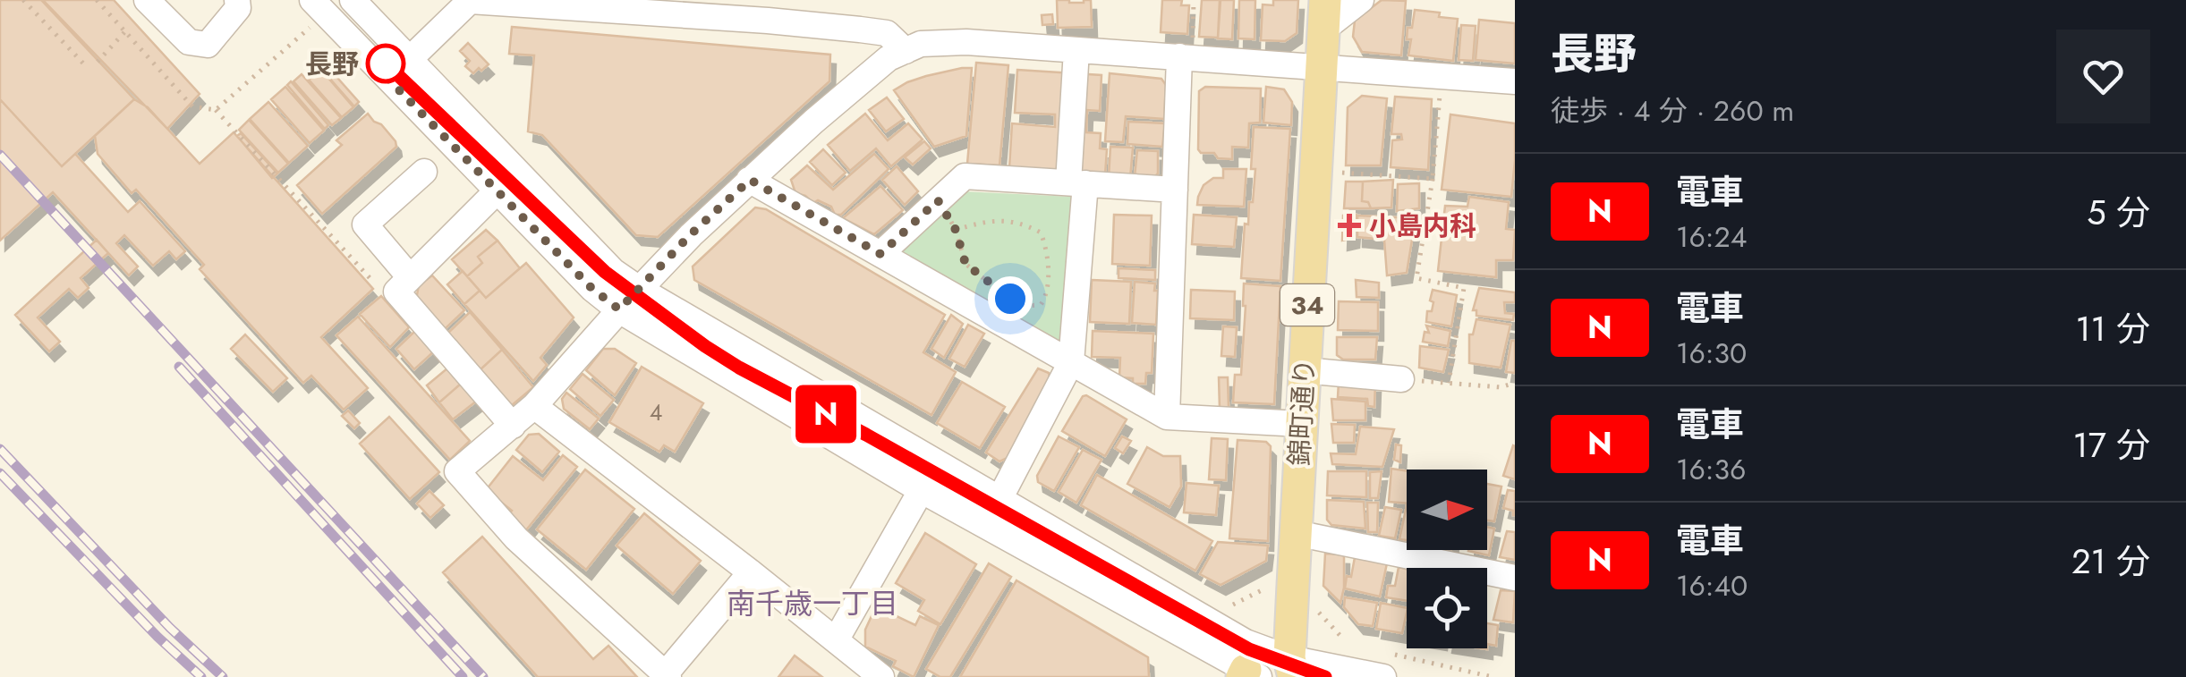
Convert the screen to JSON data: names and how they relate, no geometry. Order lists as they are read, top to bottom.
{
  "streets": {
    "main road": ["34", "錦町通り"]
  },
  "crossings": [
    ["34", "錦町通り"]
  ],
  "districts": ["南千歳一丁目"],
  "places": {
    "other": ["長野"],
    "health": ["小島内科"]
  },
  "house_numbers": ["4"],
  "north": "right",
  "page": {
    "on_map": "N",
    "heading": ["長野", "徒歩 · 4 分 · 260 m"],
    "list": [
      {
        "mark": "N",
        "name": "電車",
        "note": "16:24",
        "value": "5 分"
      },
      {
        "mark": "N",
        "name": "電車",
        "note": "16:30",
        "value": "11 分"
      },
      {
        "mark": "N",
        "name": "電車",
        "note": "16:36",
        "value": "17 分"
      },
      {
        "mark": "N",
        "name": "電車",
        "note": "16:40",
        "value": "21 分"
      }
    ]
  }
}
